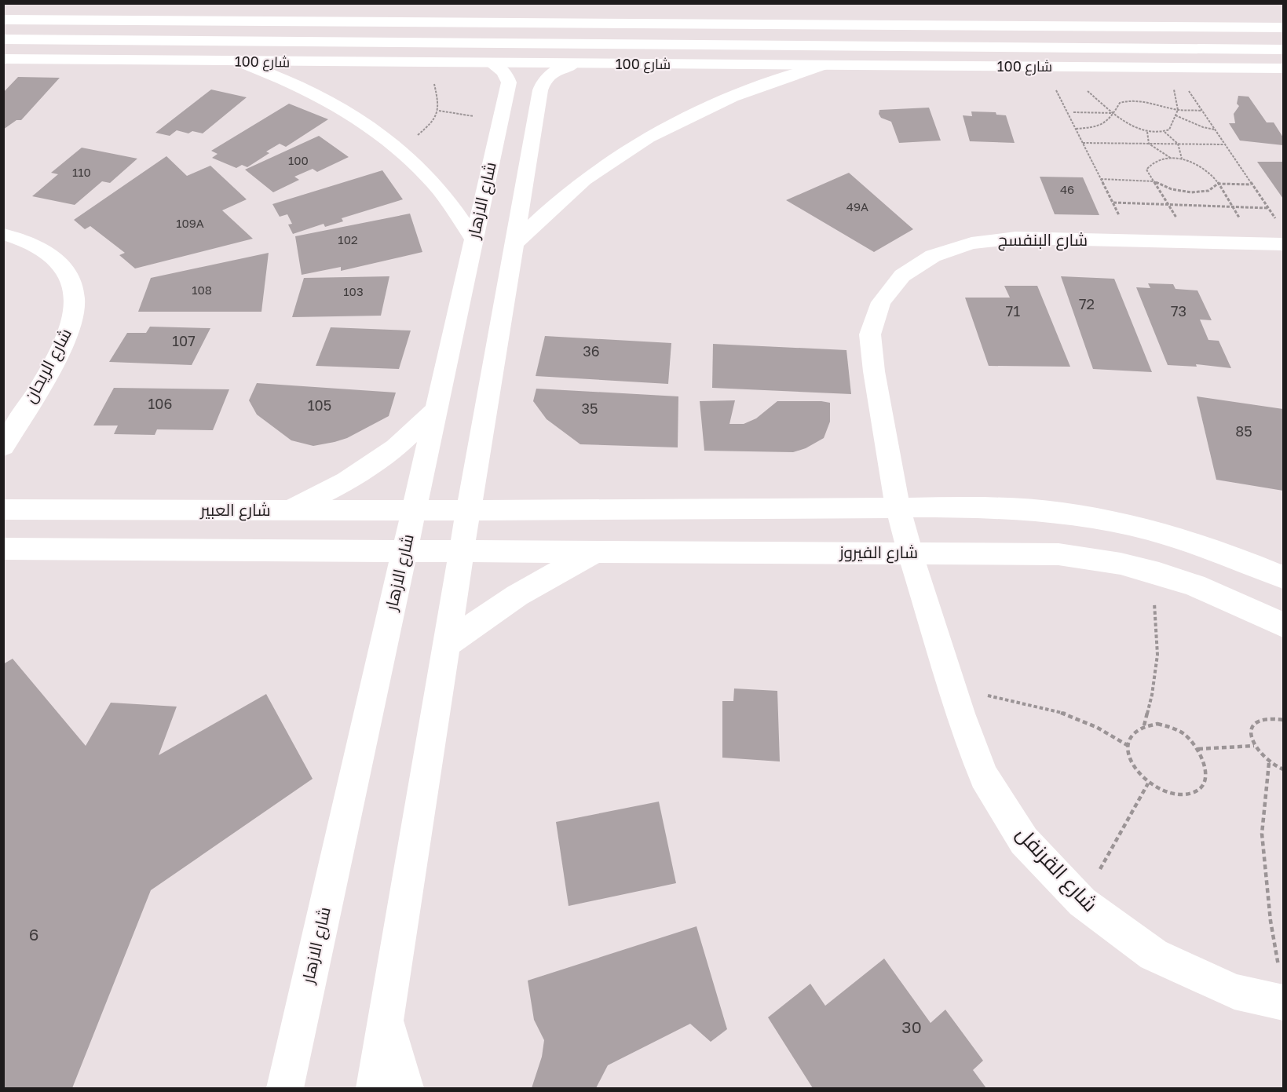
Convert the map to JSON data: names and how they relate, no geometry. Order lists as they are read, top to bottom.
{
  "streets": {
    "street": [
      "شارع 100",
      "شارع الازهار",
      "شارع البنفسج",
      "شارع الريحان",
      "شارع العبير",
      "شارع الفيروز",
      "شارع القرنفل"
    ]
  },
  "crossings": [
    ["شارع 100", "شارع الازهار"],
    ["شارع الازهار", "شارع العبير"],
    ["شارع البنفسج", "شارع الفيروز"],
    ["شارع البنفسج", "شارع القرنفل"],
    ["شارع الفيروز", "شارع القرنفل"]
  ],
  "house_numbers": [
    "100",
    "110",
    "46",
    "49A",
    "109A",
    "102",
    "108",
    "103",
    "72",
    "71",
    "73",
    "107",
    "36",
    "106",
    "105",
    "35",
    "85",
    "6",
    "30"
  ]
}
